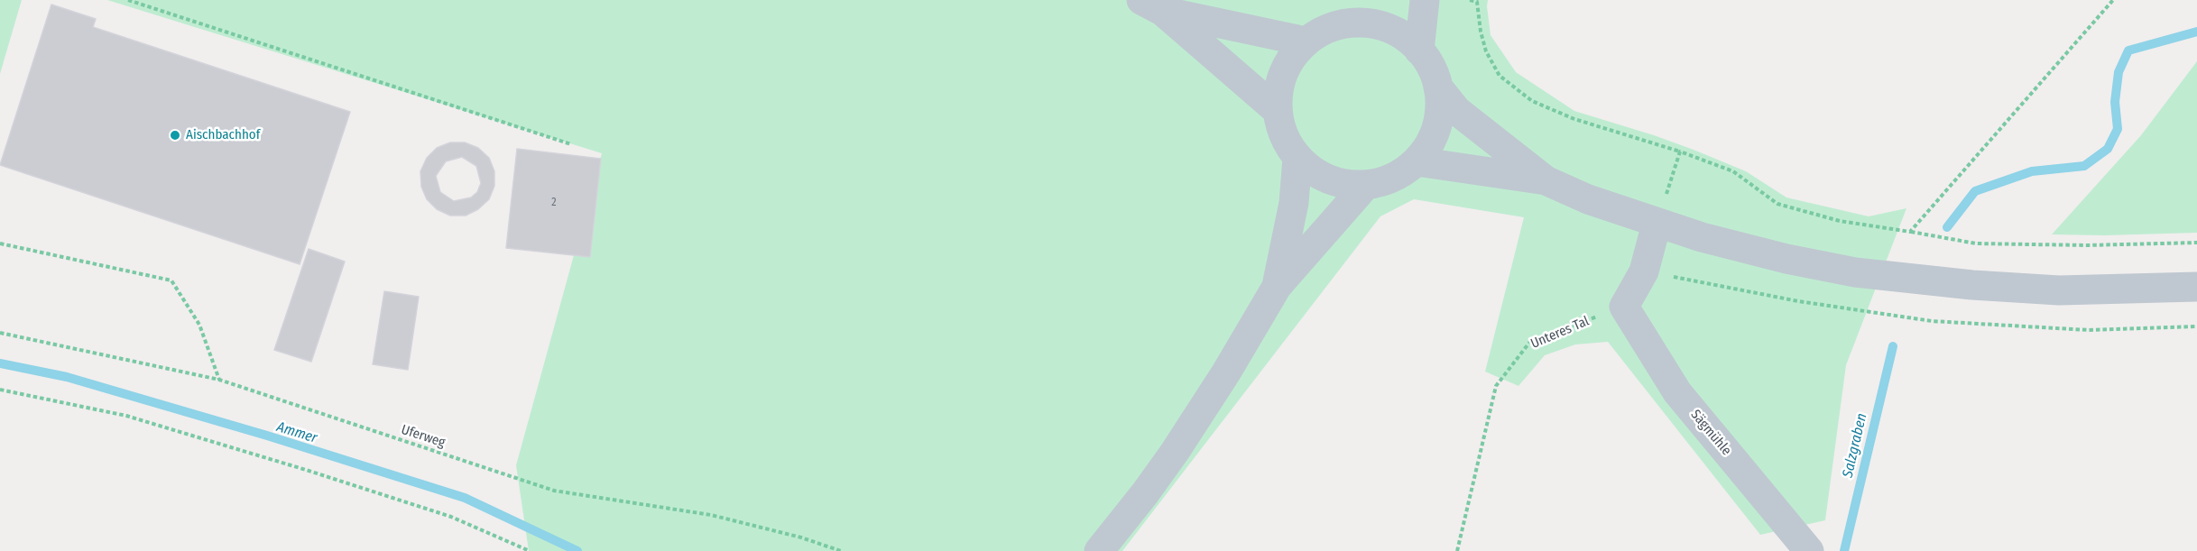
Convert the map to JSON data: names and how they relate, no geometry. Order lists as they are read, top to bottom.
{
  "streets": {
    "street": ["Sägmühle"],
    "path": ["Unteres Tal", "Uferweg"]
  },
  "crossings": [
    ["Unteres Tal", "Sägmühle"]
  ],
  "water": ["Ammer", "Salzgraben"],
  "places": ["Aischbachhof"],
  "house_numbers": ["2"]
}
